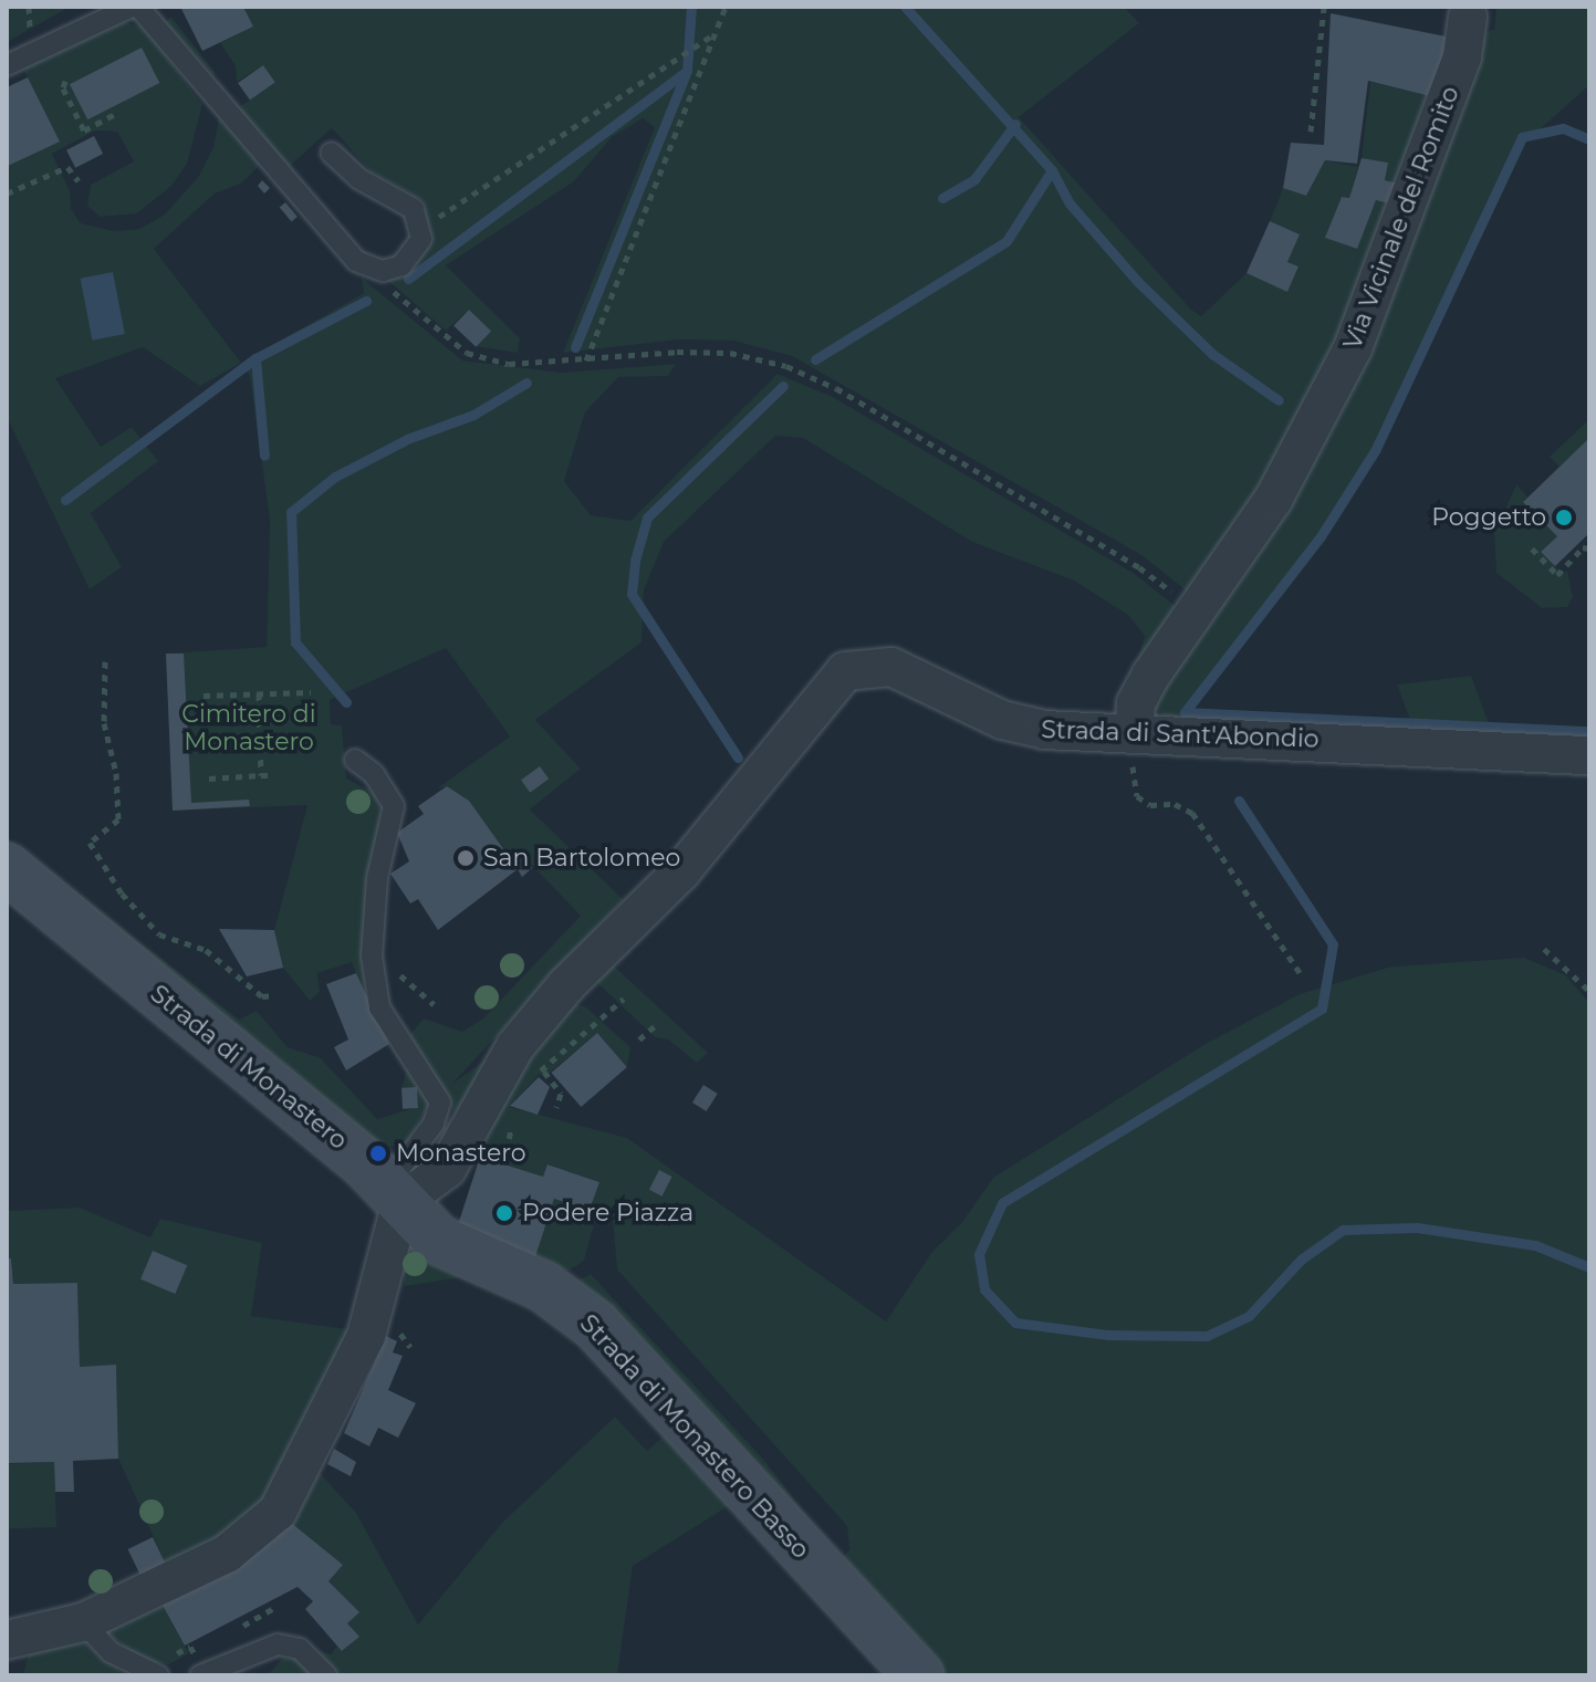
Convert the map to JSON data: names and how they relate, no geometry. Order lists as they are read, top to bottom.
{
  "streets": {
    "main road": ["Strada di Monastero", "Strada di Monastero Basso"],
    "street": ["Via Vicinale del Romito", "Strada di Sant'Abondio"]
  },
  "crossings": [
    ["Via Vicinale del Romito", "Strada di Sant'Abondio"],
    ["Strada di Sant'Abondio", "Strada di Monastero"],
    ["Strada di Sant'Abondio", "Strada di Monastero Basso"],
    ["Strada di Monastero", "Strada di Monastero Basso"]
  ],
  "parks": ["Cimitero di Monastero"],
  "places": [
    "Poggetto",
    "San Bartolomeo",
    "Monastero",
    "Podere Piazza"
  ]
}
